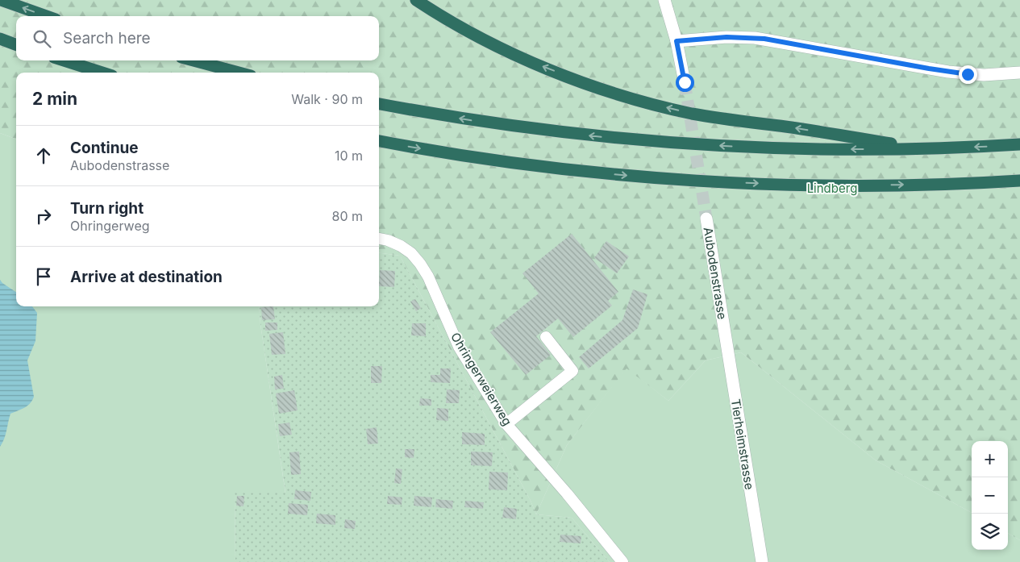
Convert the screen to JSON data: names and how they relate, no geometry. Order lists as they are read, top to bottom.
{
  "streets": {
    "street": ["Aubodenstrasse", "Tierheimstrasse"],
    "lane": ["Ohringerweierweg"]
  },
  "crossings": [
    ["Aubodenstrasse", "Tierheimstrasse"]
  ],
  "parks": ["Lindberg"],
  "page": {
    "search": "Search here",
    "heading": ["2 min", "Walk · 90 m"],
    "list": [
      ["Continue", "Aubodenstrasse", "10 m"],
      ["Turn right", "Ohringerweg", "80 m"],
      "Arrive at destination"
    ],
    "map_buttons": ["+", "−"]
  }
}
